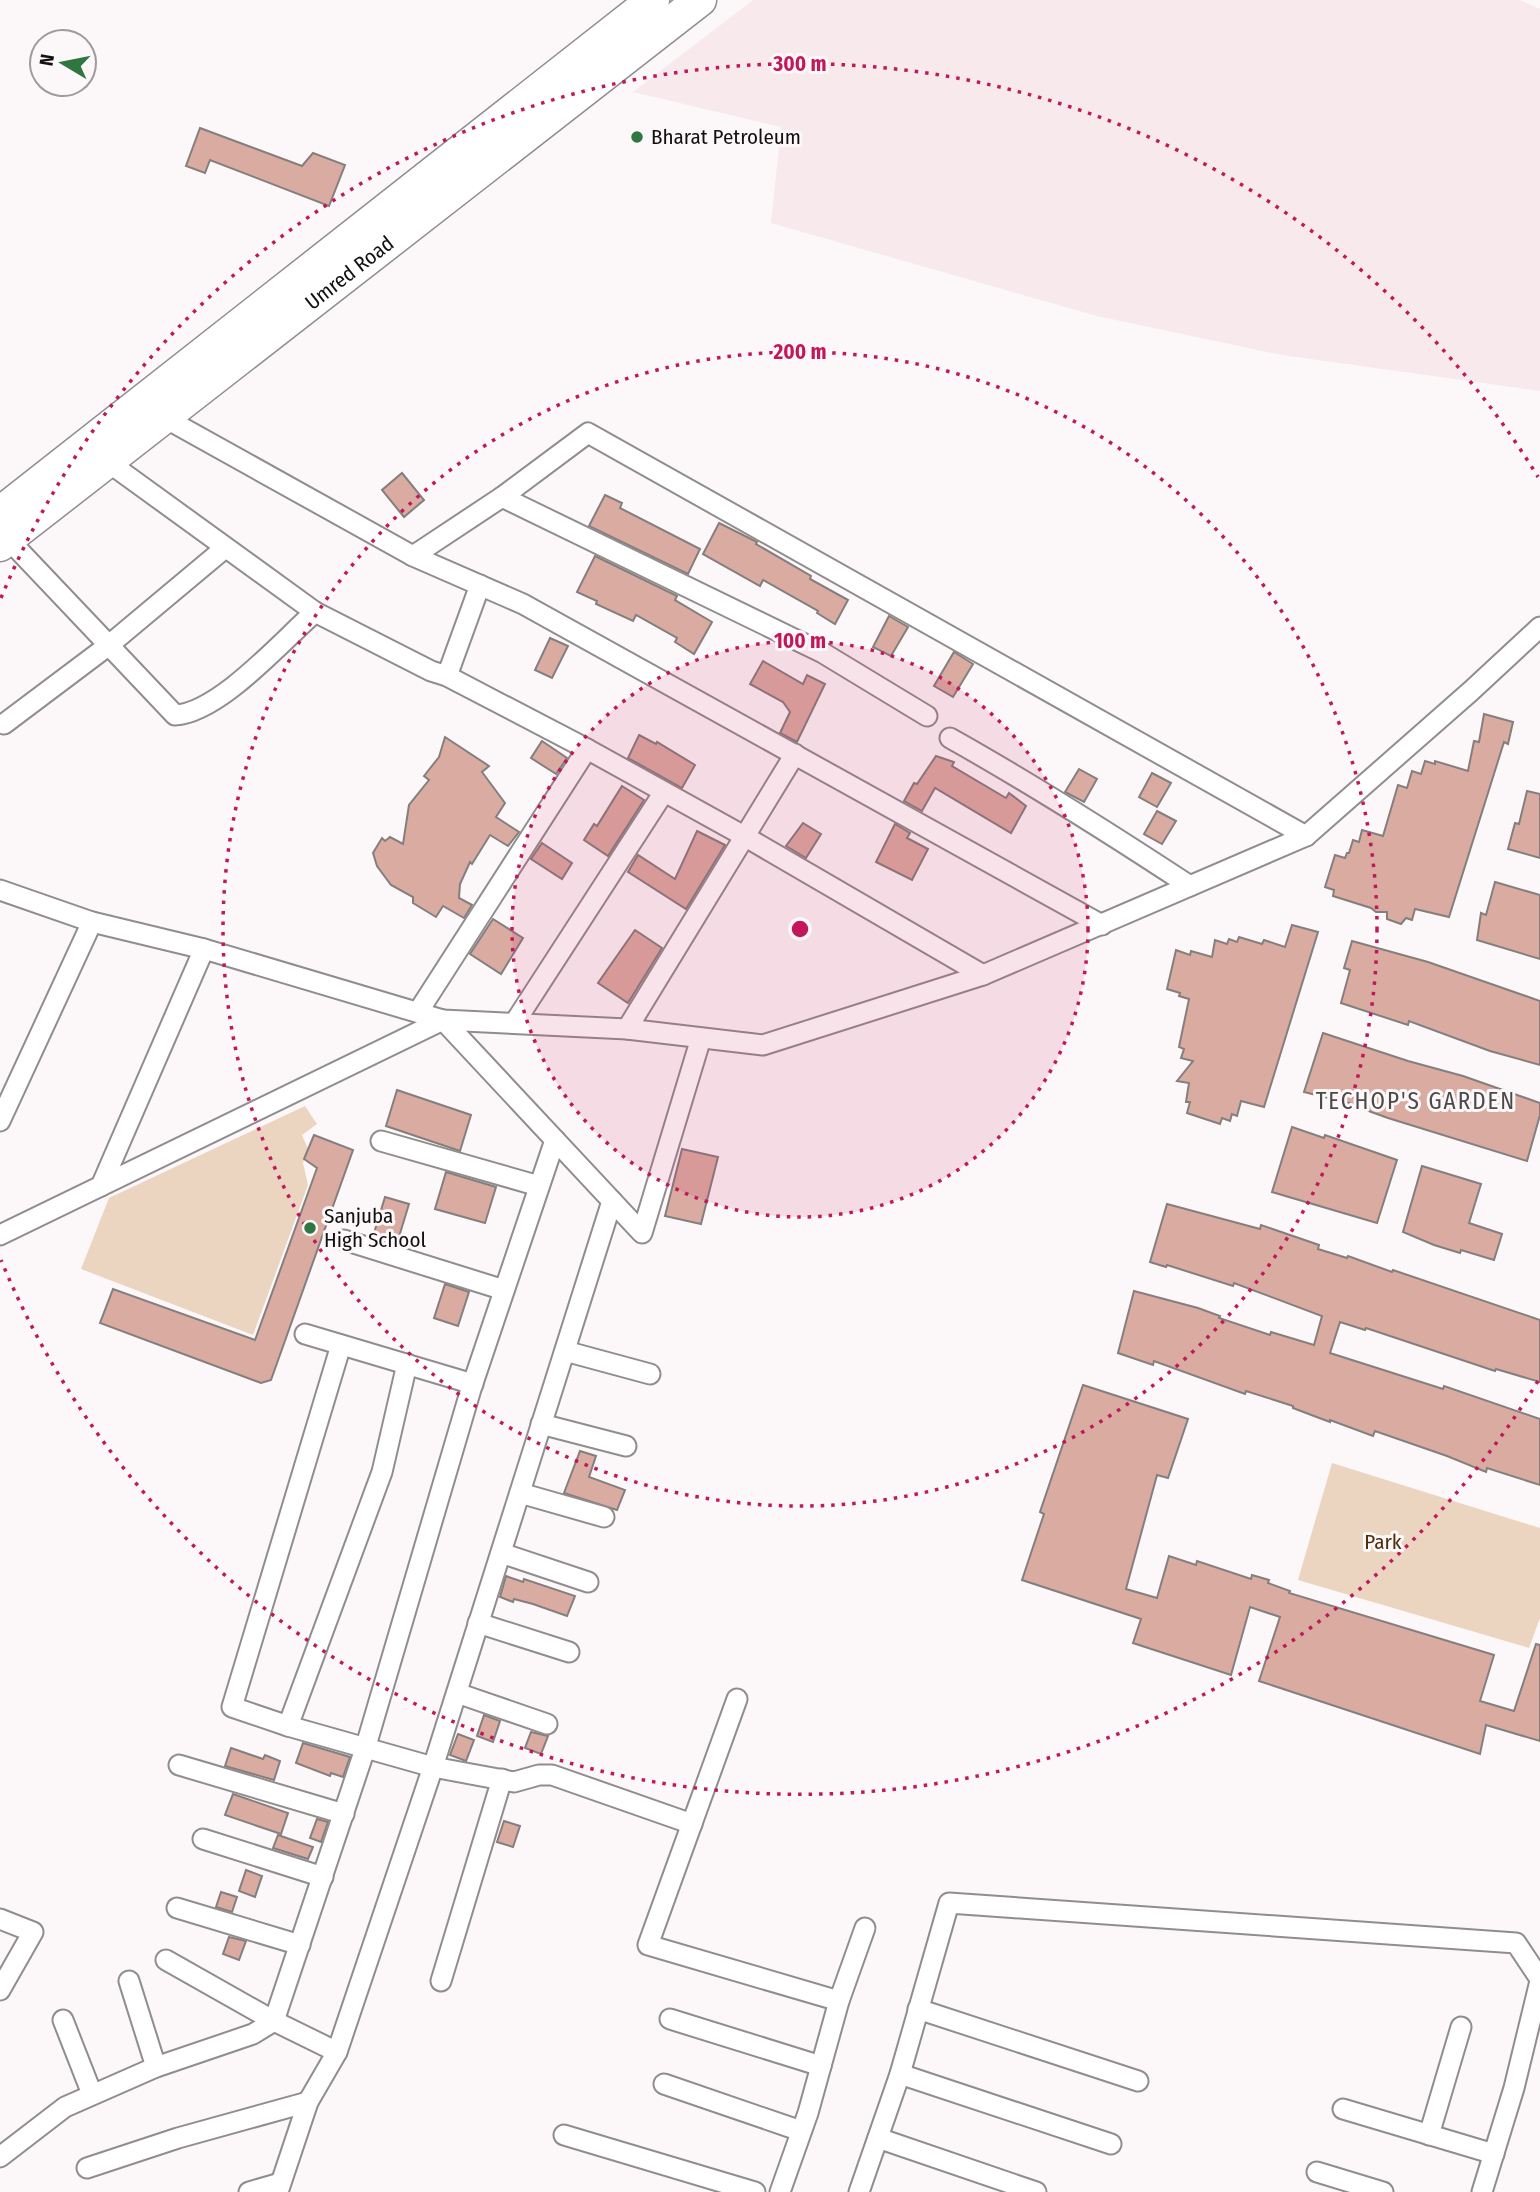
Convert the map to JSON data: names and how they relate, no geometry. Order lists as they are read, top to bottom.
{
  "streets": {
    "highway": ["Umred Road"]
  },
  "districts": ["TECHOP'S GARDEN"],
  "parks": ["Park"],
  "places": ["Bharat Petroleum", "Sanjuba High School"],
  "north": "left",
  "rings": ["300 m", "200 m", "100 m"]
}
